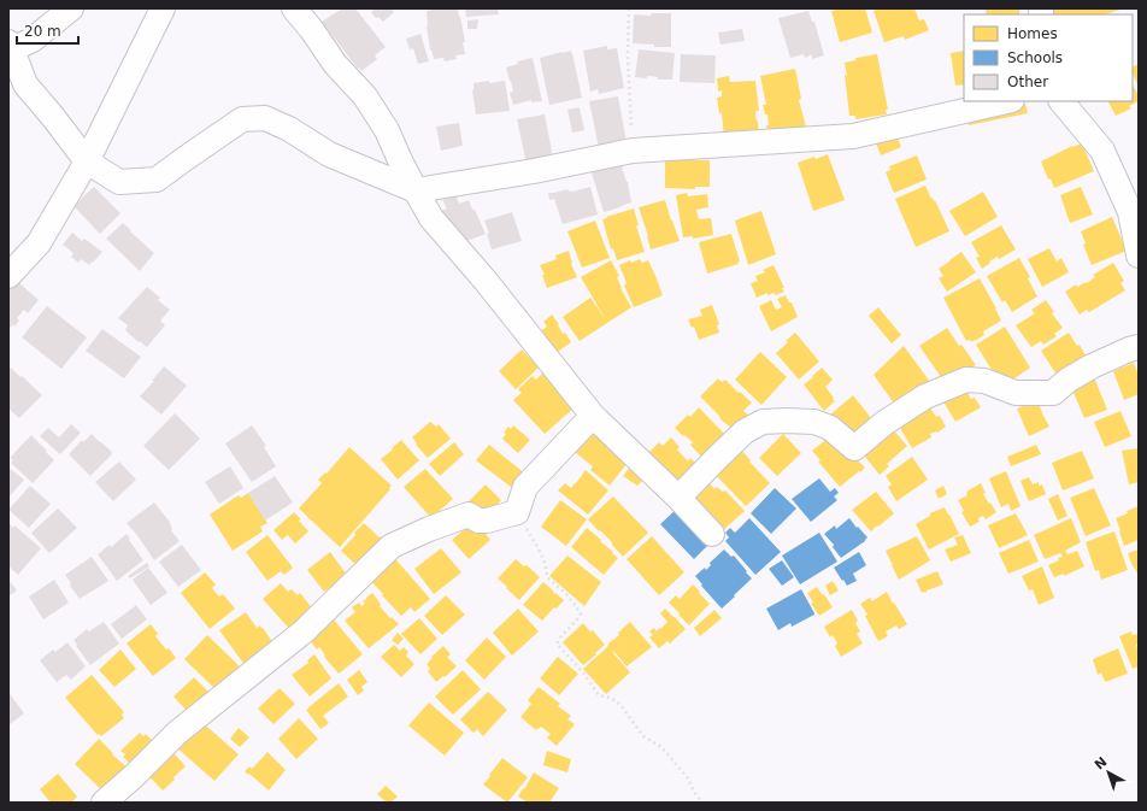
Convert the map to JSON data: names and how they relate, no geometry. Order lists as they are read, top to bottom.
{
  "legend": ["Homes", "Schools", "Other"],
  "scale_bar": "20 m",
  "north": "top left"
}
